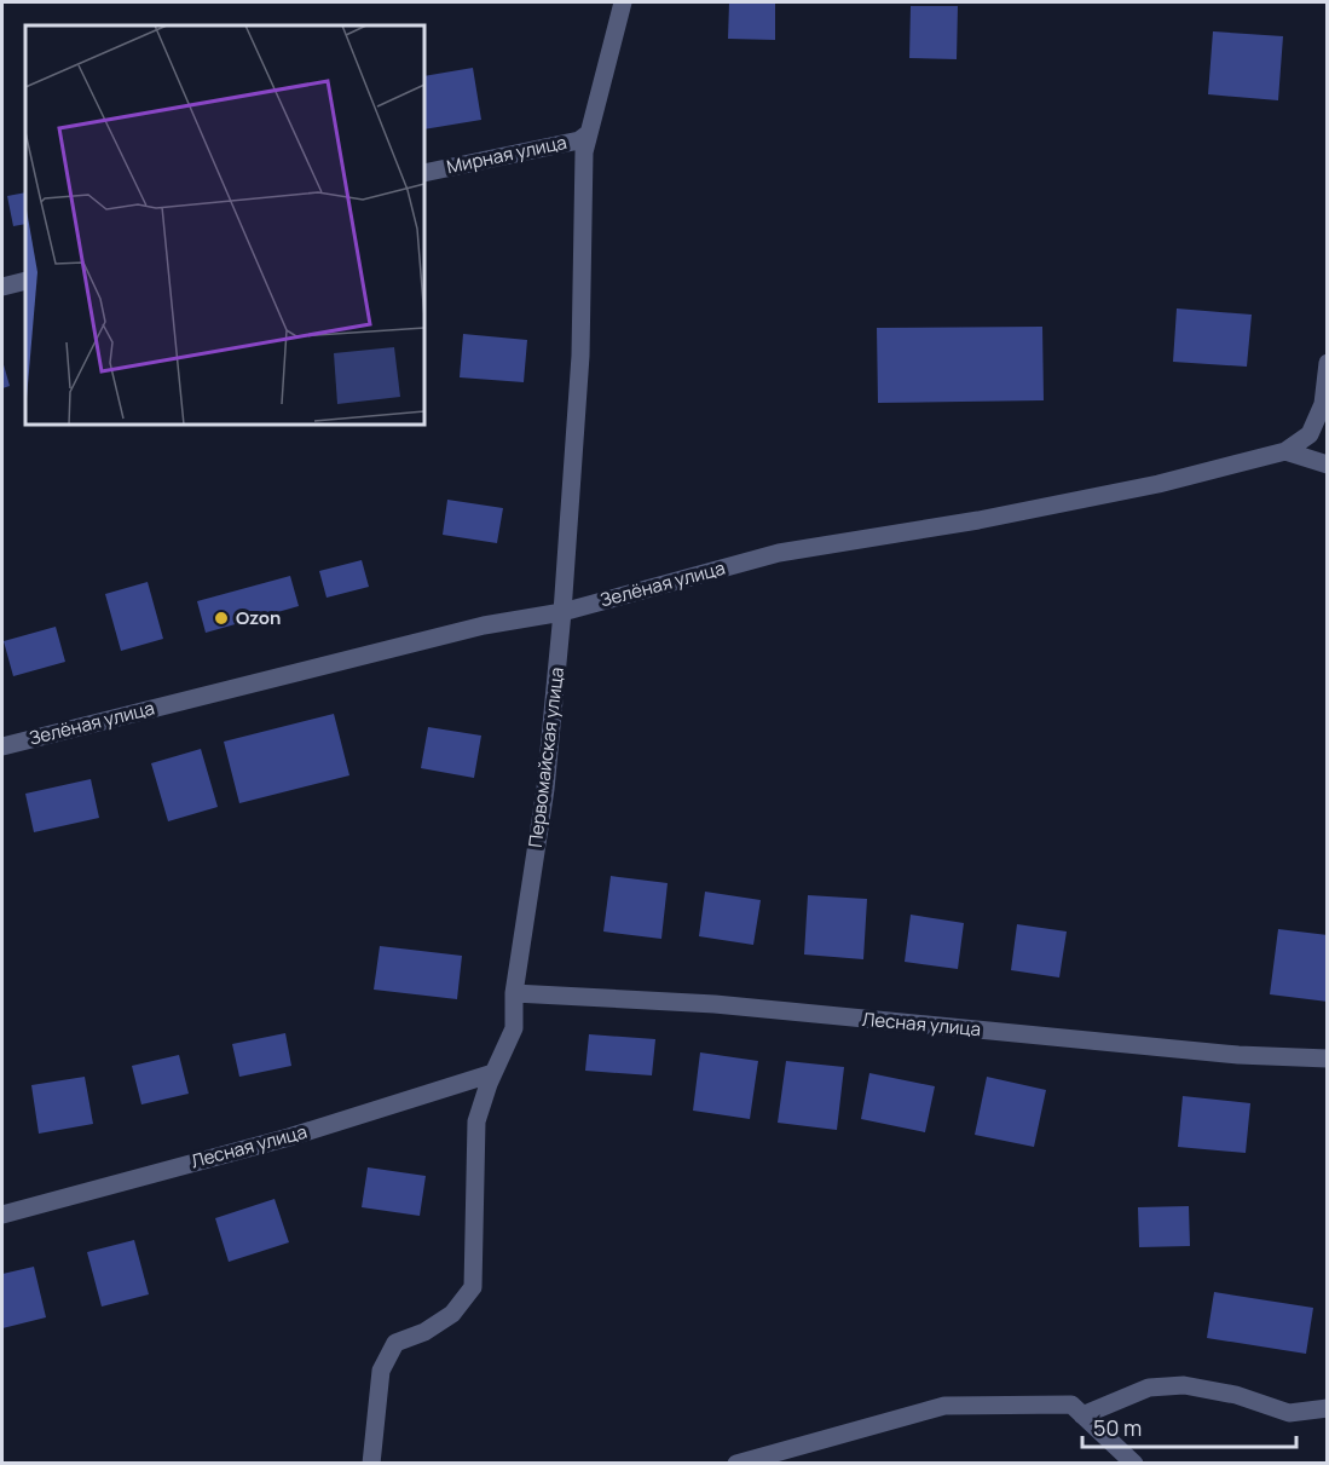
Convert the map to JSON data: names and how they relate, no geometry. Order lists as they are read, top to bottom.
{
  "streets": {
    "street": [
      "Мирная улица",
      "Зелёная улица",
      "Первомайская улица",
      "Лесная улица"
    ]
  },
  "crossings": [
    ["Мирная улица", "Первомайская улица"],
    ["Зелёная улица", "Первомайская улица"],
    ["Первомайская улица", "Лесная улица"]
  ],
  "places": ["Ozon"],
  "scale_bar": "50 m"
}
